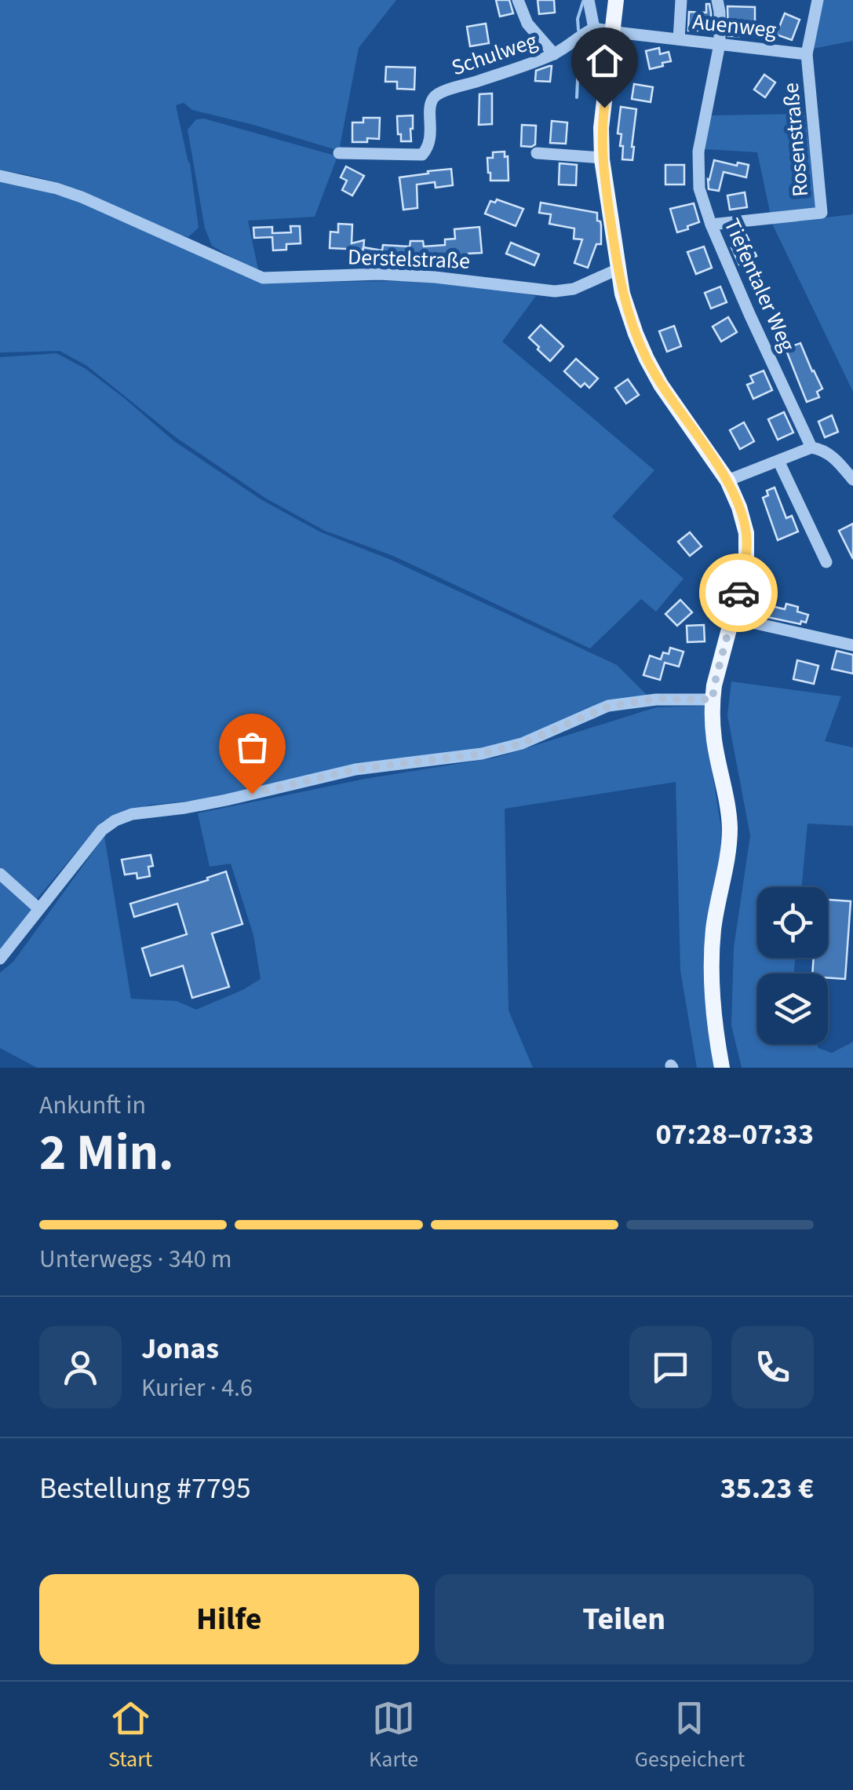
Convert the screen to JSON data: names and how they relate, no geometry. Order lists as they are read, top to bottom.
{
  "streets": {
    "street": [
      "Auenweg",
      "Schulweg",
      "Rosenstraße",
      "Derstelstraße",
      "Tiefentaler Weg"
    ]
  },
  "crossings": [
    ["Auenweg", "Rosenstraße"],
    ["Auenweg", "Tiefentaler Weg"],
    ["Rosenstraße", "Tiefentaler Weg"]
  ],
  "page": {
    "heading": ["2 Min.", "Ankunft in", "07:28–07:33"],
    "panel": [
      "Jonas",
      "Kurier · 4.6",
      "Bestellung #7795",
      "35.23 €"
    ],
    "bar": "Unterwegs · 340 m",
    "buttons": ["Hilfe", "Teilen"],
    "tabs": ["Start", "Karte", "Gespeichert"]
  }
}
